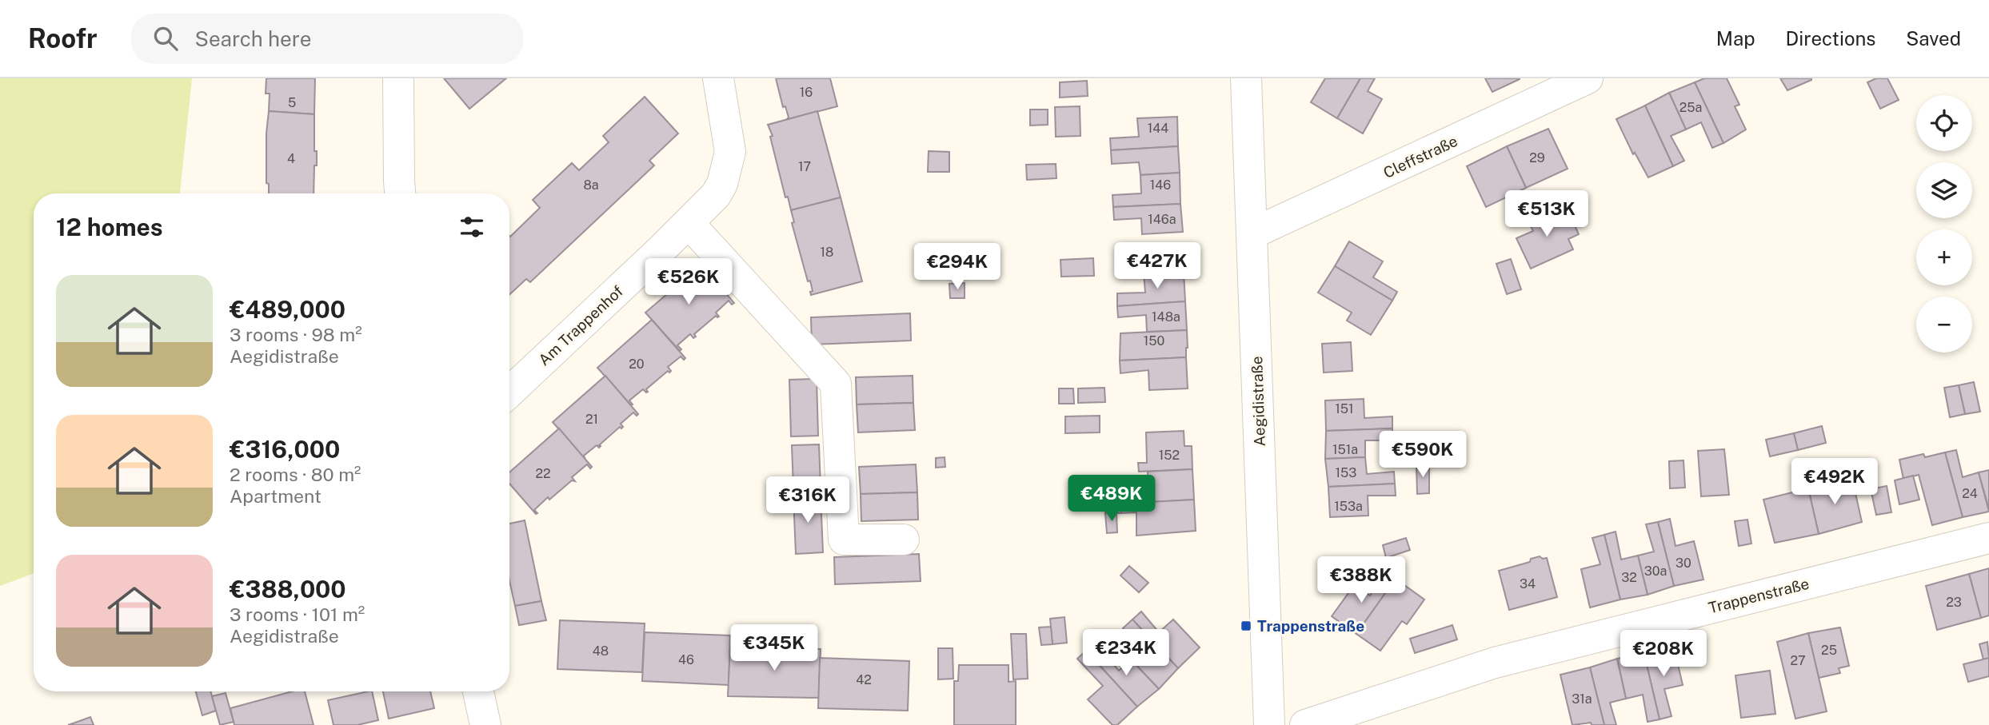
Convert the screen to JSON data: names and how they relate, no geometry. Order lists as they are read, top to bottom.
{
  "streets": {
    "street": [
      "Cleffstraße",
      "Am Trappenhof",
      "Aegidistraße",
      "Trappenstraße"
    ]
  },
  "crossings": [
    ["Cleffstraße", "Aegidistraße"]
  ],
  "places": {
    "transit": ["Trappenstraße"]
  },
  "house_numbers": [
    "16",
    "5",
    "25a",
    "144",
    "29",
    "4",
    "17",
    "8a",
    "146",
    "146a",
    "18",
    "148a",
    "150",
    "20",
    "151",
    "21",
    "151a",
    "152",
    "153",
    "22",
    "24",
    "153a",
    "30",
    "30a",
    "32",
    "34",
    "23",
    "25",
    "48",
    "46",
    "27",
    "42",
    "31a"
  ],
  "page": {
    "header": "Roofr",
    "search": "Search here",
    "nav": ["Map", "Directions", "Saved"],
    "map_buttons": ["+", "−"],
    "price": [
      "€513K",
      "€427K",
      "€294K",
      "€526K",
      "€590K",
      "€492K",
      "€489K",
      "€316K",
      "€388K",
      "€345K",
      "€234K",
      "€208K"
    ],
    "heading": "12 homes",
    "list": [
      {
        "name": "€489,000",
        "note": "3 rooms · 98 m² · Aegidistraße"
      },
      {
        "name": "€316,000",
        "note": "2 rooms · 80 m² · Apartment"
      },
      {
        "name": "€388,000",
        "note": "3 rooms · 101 m² · Aegidistraße"
      }
    ]
  }
}
